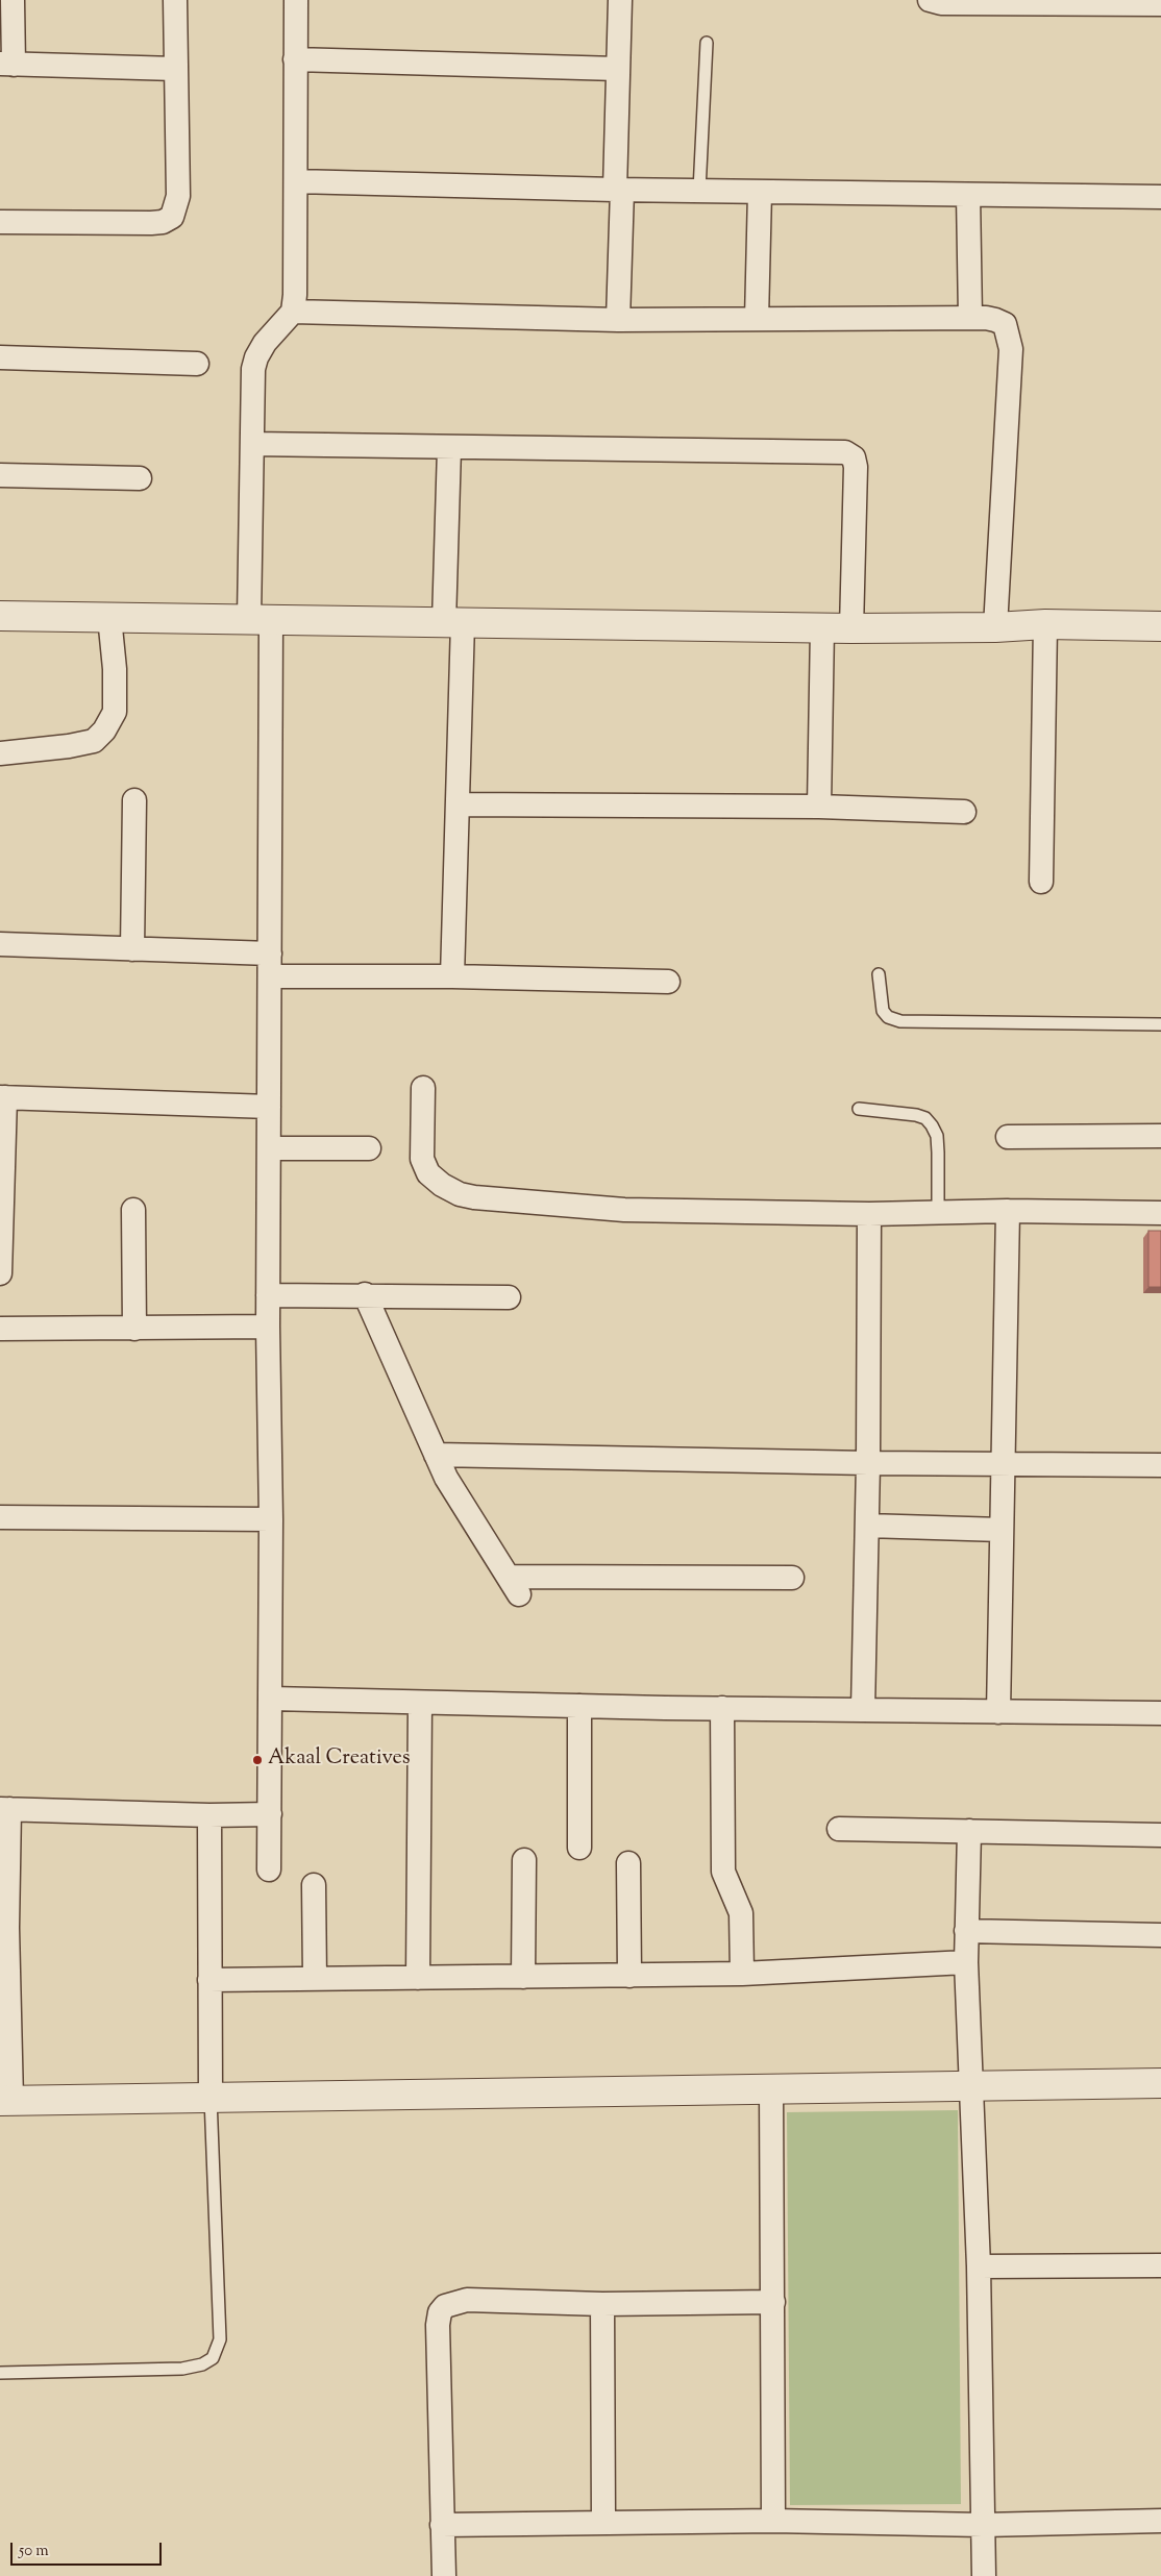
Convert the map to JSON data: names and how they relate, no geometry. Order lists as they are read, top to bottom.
{
  "places": ["Akaal Creatives"],
  "scale_bar": "50 m"
}
